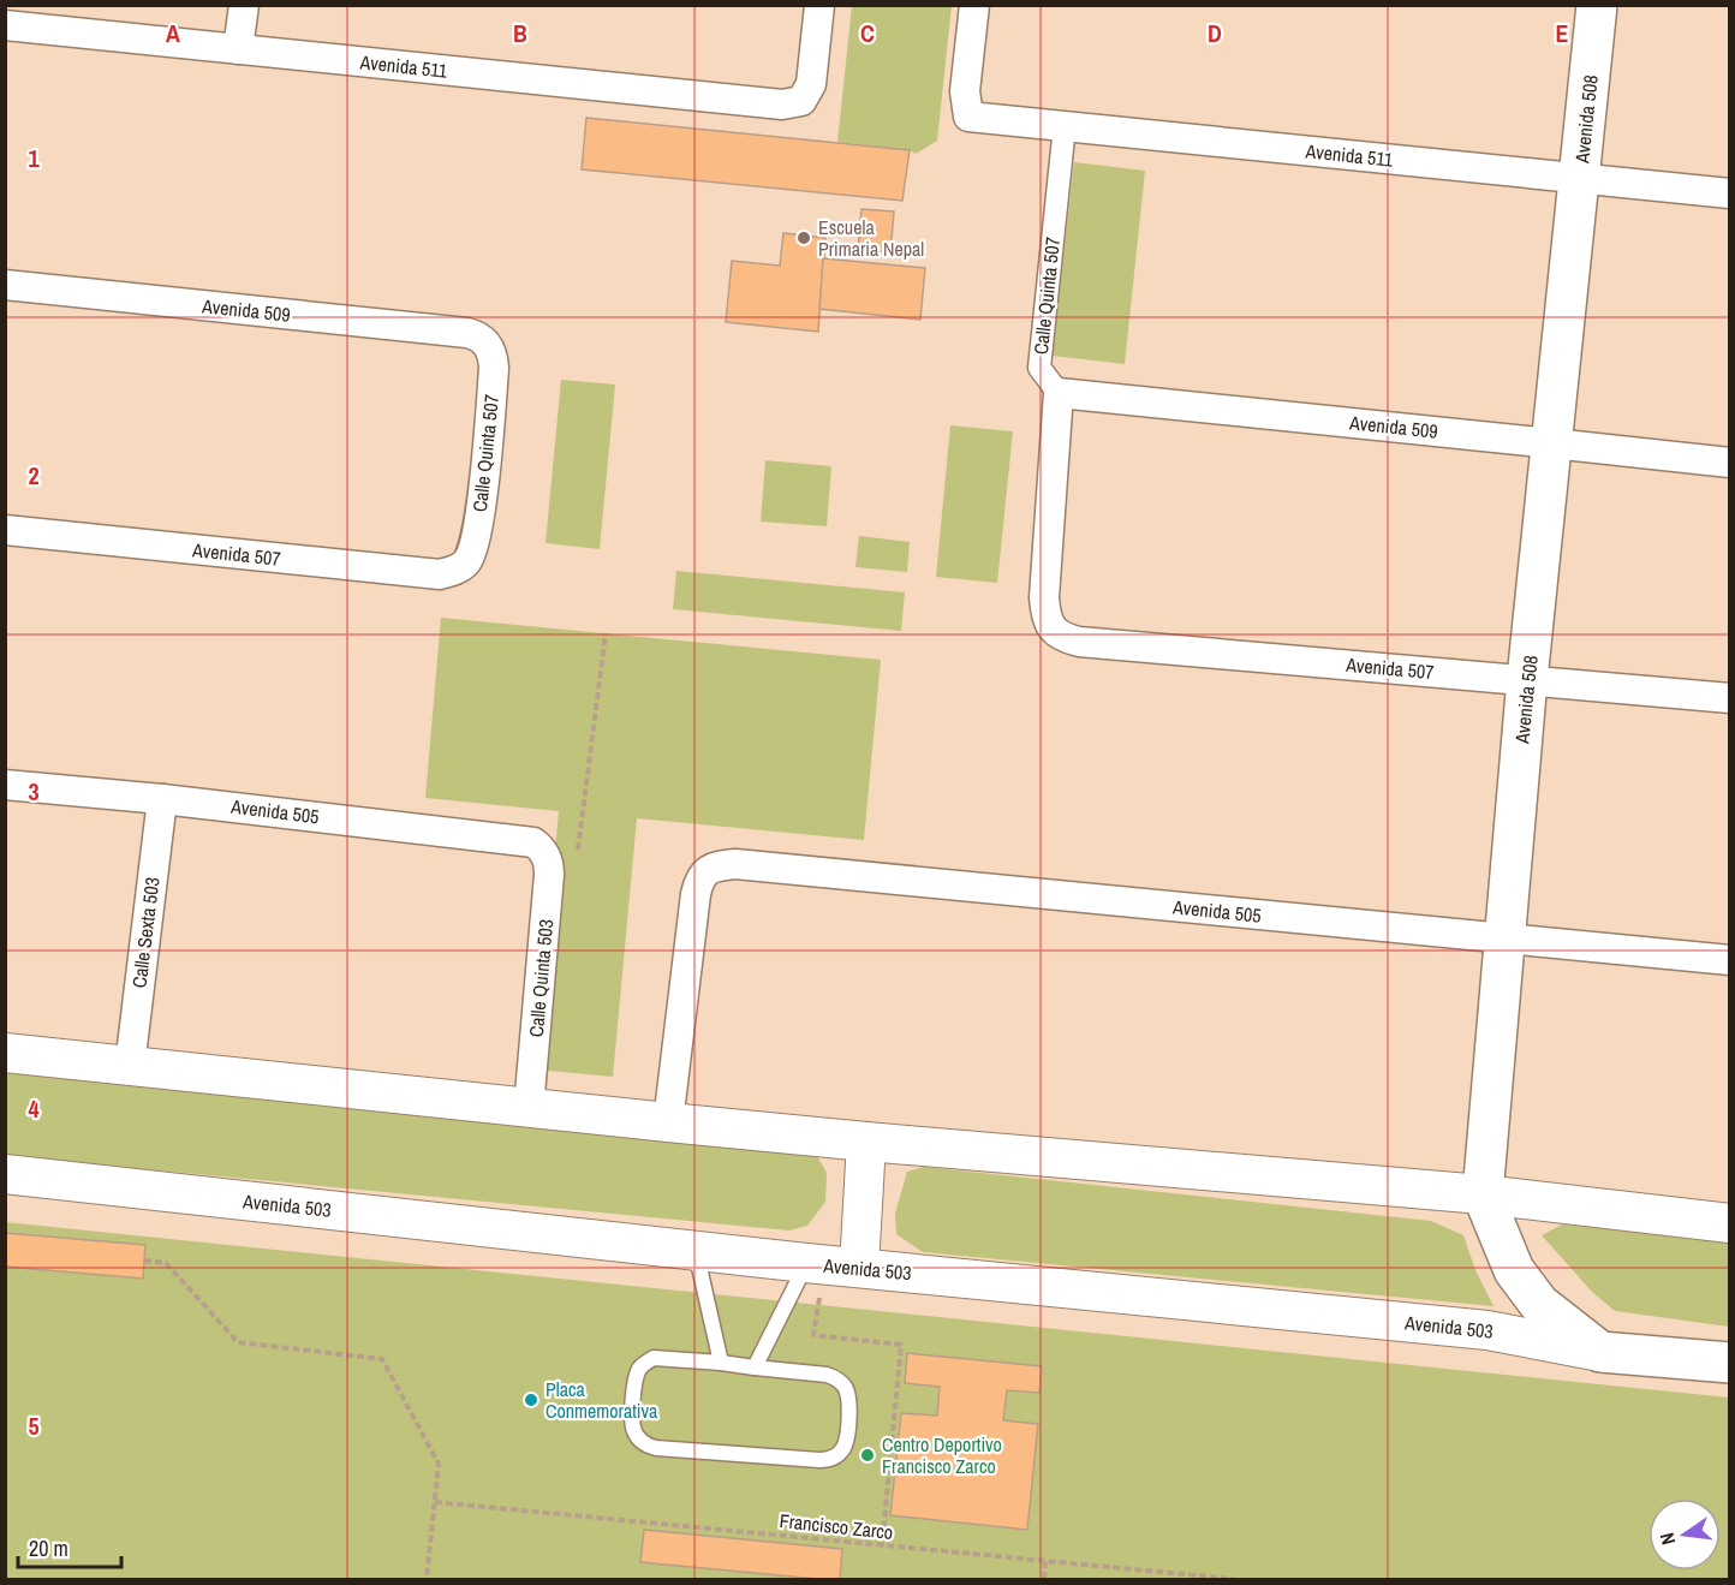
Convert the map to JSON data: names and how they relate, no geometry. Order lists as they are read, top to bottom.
{
  "streets": {
    "main road": ["Avenida 508", "Avenida 503"],
    "street": [
      "Avenida 511",
      "Calle Quinta 507",
      "Avenida 509",
      "Avenida 507",
      "Avenida 505",
      "Calle Sexta 503",
      "Calle Quinta 503"
    ],
    "path": ["Francisco Zarco"]
  },
  "crossings": [
    ["Avenida 511", "Avenida 508"],
    ["Avenida 511", "Calle Quinta 507"],
    ["Avenida 508", "Avenida 509"],
    ["Avenida 508", "Avenida 507"],
    ["Avenida 508", "Avenida 505"],
    ["Avenida 508", "Avenida 503"],
    ["Calle Quinta 507", "Avenida 509"],
    ["Calle Quinta 507", "Avenida 507"],
    ["Avenida 509", "Avenida 507"],
    ["Avenida 505", "Calle Sexta 503"],
    ["Avenida 505", "Calle Quinta 503"]
  ],
  "places": ["Escuela Primaria Nepal", "Placa Conmemorativa", "Centro Deportivo Francisco Zarco"],
  "scale_bar": "20 m",
  "north": "left",
  "grid": {
    "columns": [
      "A",
      "B",
      "C",
      "D",
      "E"
    ],
    "rows": [
      "1",
      "2",
      "3",
      "4",
      "5"
    ]
  }
}
